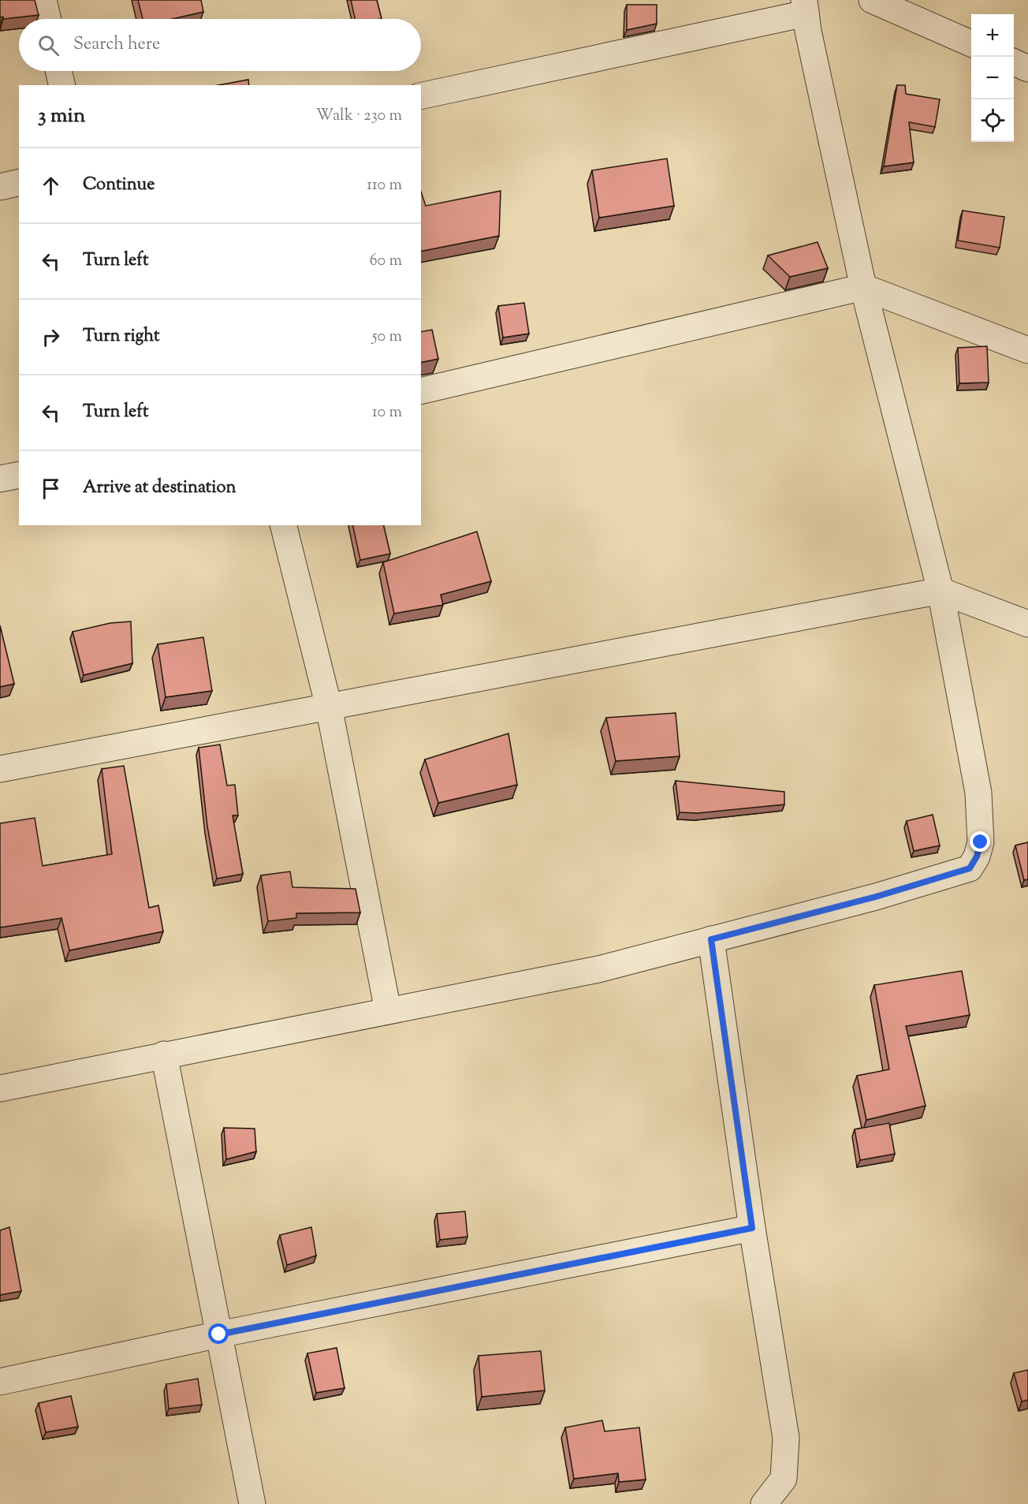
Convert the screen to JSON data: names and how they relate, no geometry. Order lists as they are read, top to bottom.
{
  "page": {
    "map_buttons": ["+", "−"],
    "search": "Search here",
    "heading": ["3 min", "Walk · 230 m"],
    "list": [
      ["Continue", "110 m"],
      ["Turn left", "60 m"],
      ["Turn right", "50 m"],
      ["Turn left", "10 m"],
      "Arrive at destination"
    ]
  }
}
